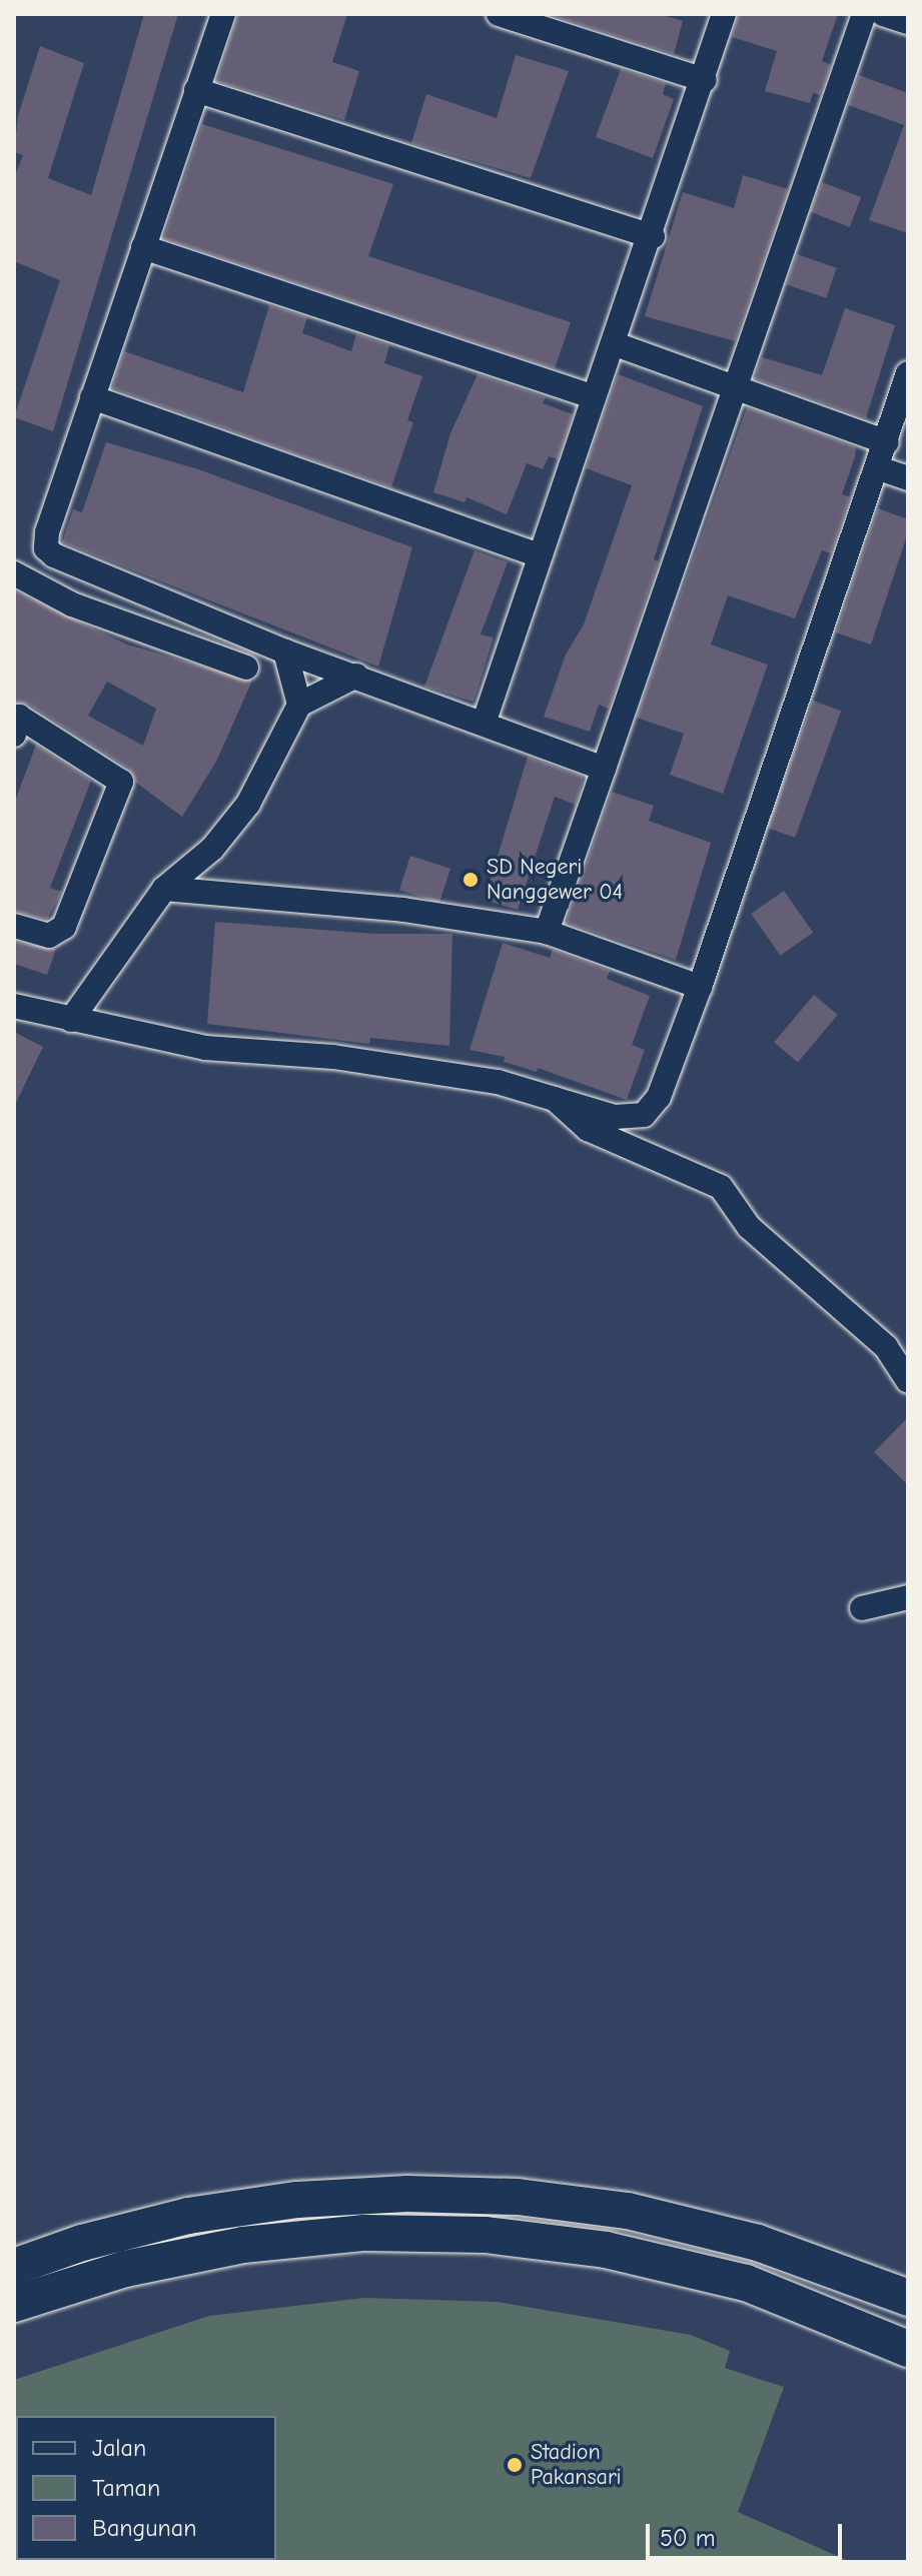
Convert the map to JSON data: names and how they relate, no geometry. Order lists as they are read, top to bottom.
{
  "places": ["SD Negeri Nanggewer 04", "Stadion Pakansari"],
  "legend": ["Jalan", "Taman", "Bangunan"],
  "scale_bar": "50 m"
}
